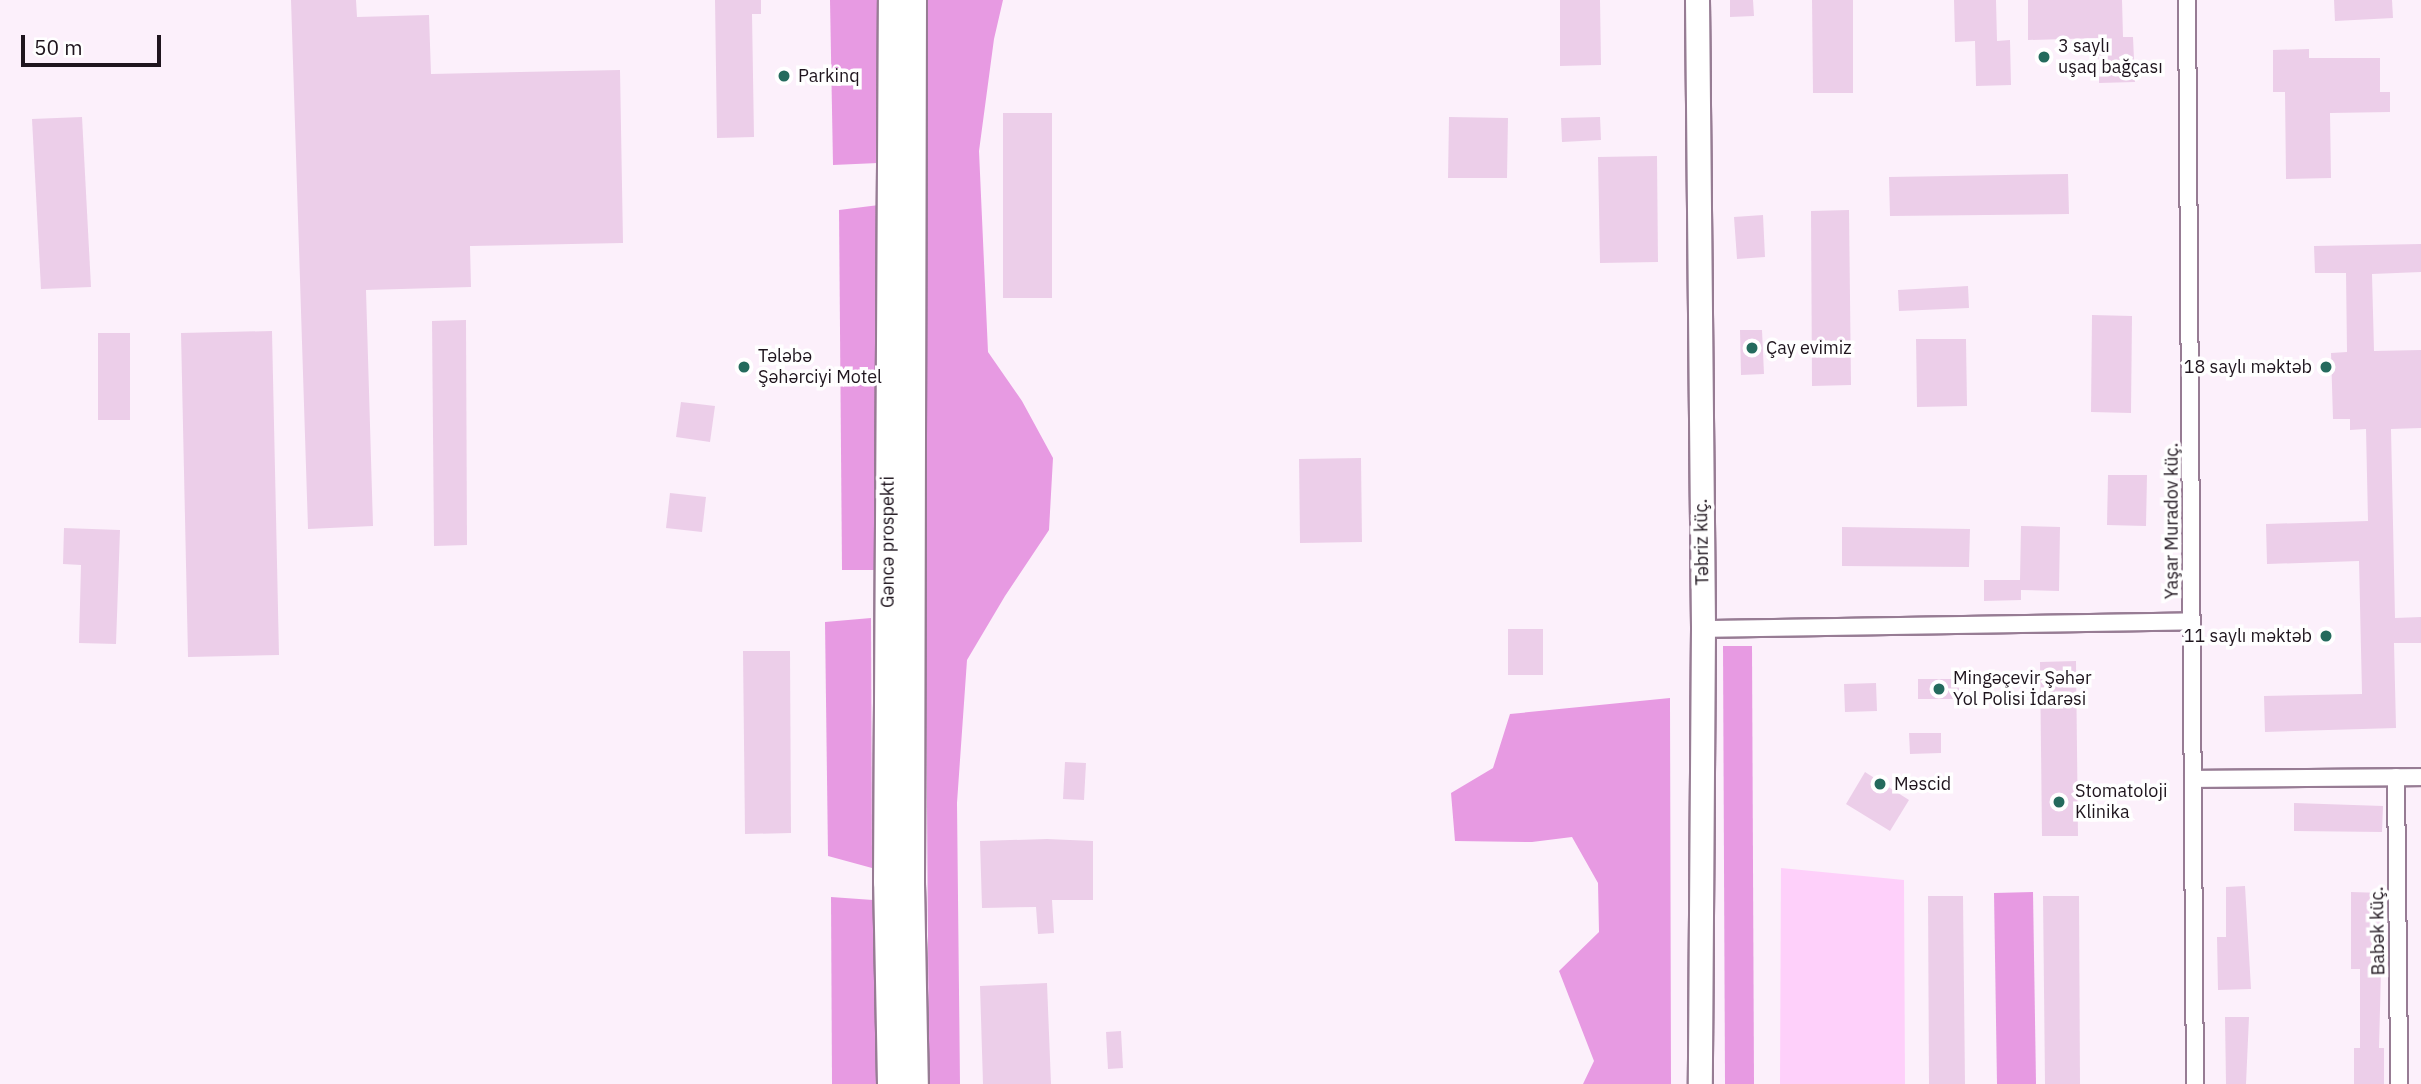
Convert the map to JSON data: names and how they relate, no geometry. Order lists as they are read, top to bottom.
{
  "streets": {
    "main road": ["Gəncə prospekti", "Təbriz küç."],
    "street": ["Yaşar Muradov küç.", "Babək küç."]
  },
  "places": [
    "3 saylı uşaq bağçası",
    "Parkinq",
    "Çay evimiz",
    "Tələbə Şəhərciyi Motel",
    "18 saylı məktəb",
    "11 saylı məktəb",
    "Mingəçevir Şəhər Yol Polisi İdarəsi",
    "Məscid",
    "Stomatoloji Klinika"
  ],
  "scale_bar": "50 m"
}
